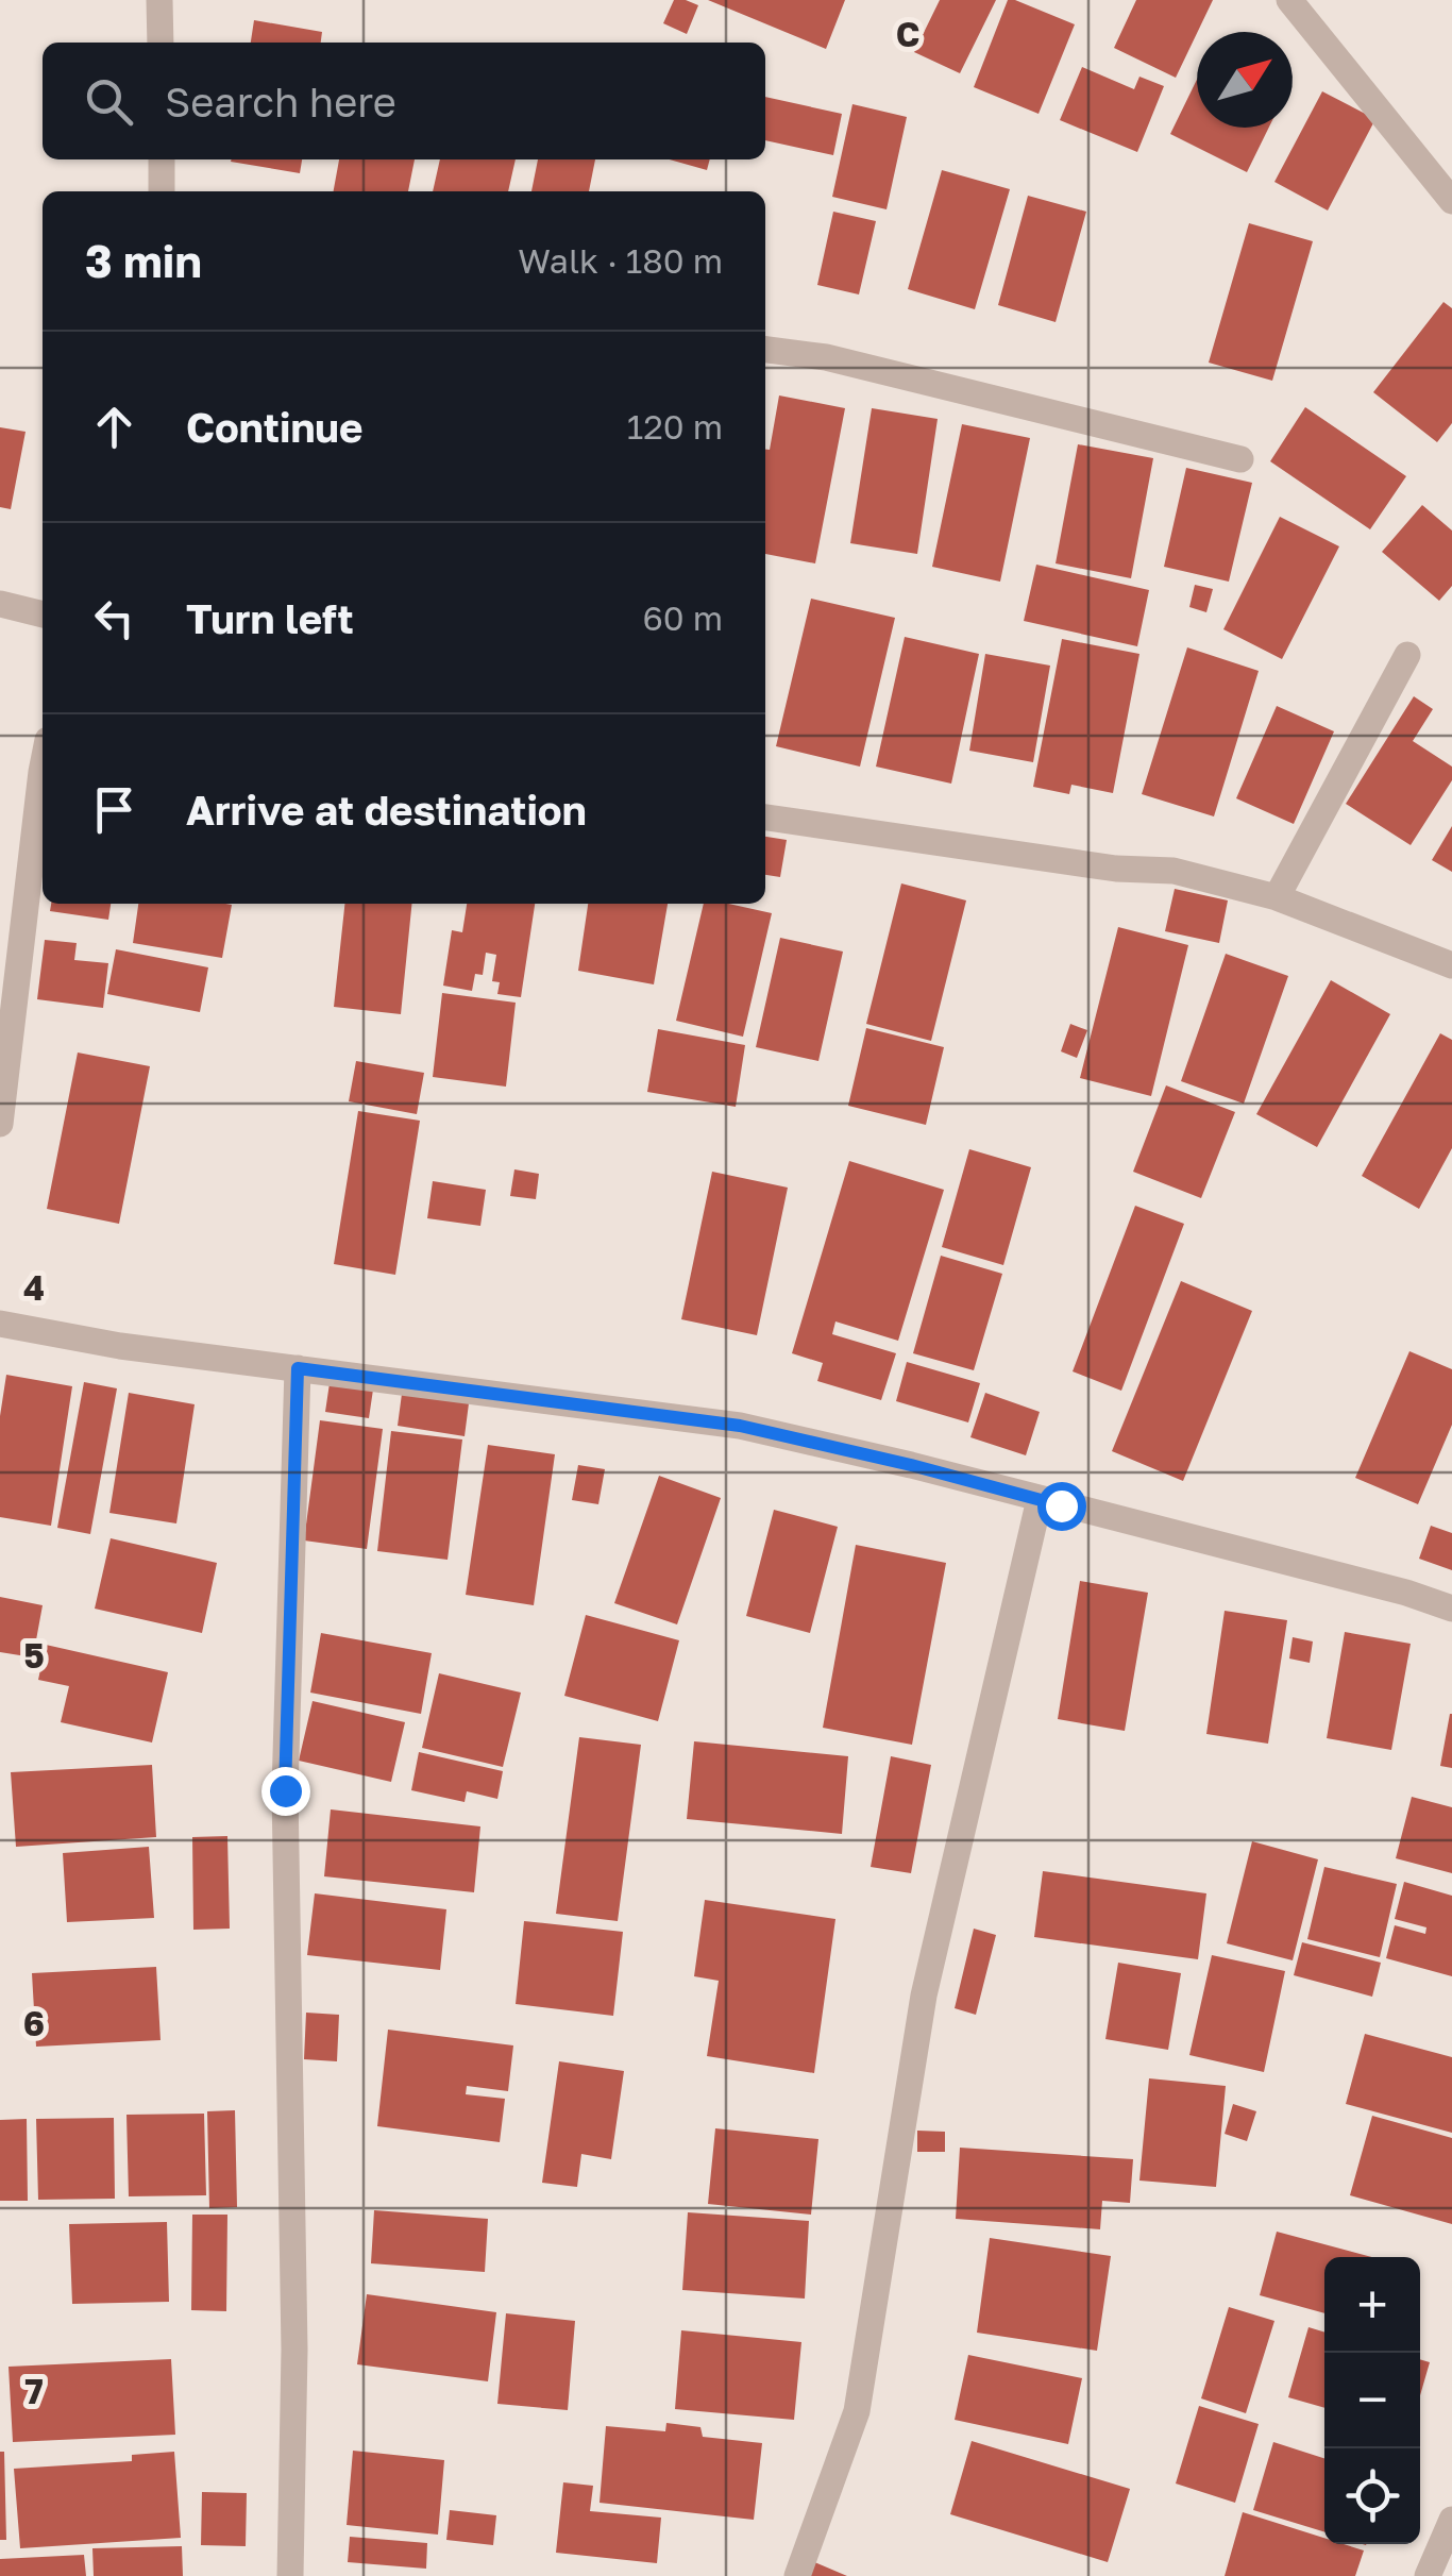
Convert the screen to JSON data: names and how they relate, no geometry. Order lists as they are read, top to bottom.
{
  "north": "top right",
  "page": {
    "search": "Search here",
    "heading": ["3 min", "Walk · 180 m"],
    "list": [
      ["Continue", "120 m"],
      ["Turn left", "60 m"],
      "Arrive at destination"
    ],
    "map_buttons": ["+", "−"]
  },
  "grid": {
    "columns": ["C"],
    "rows": [
      "4",
      "5",
      "6",
      "7"
    ]
  }
}
